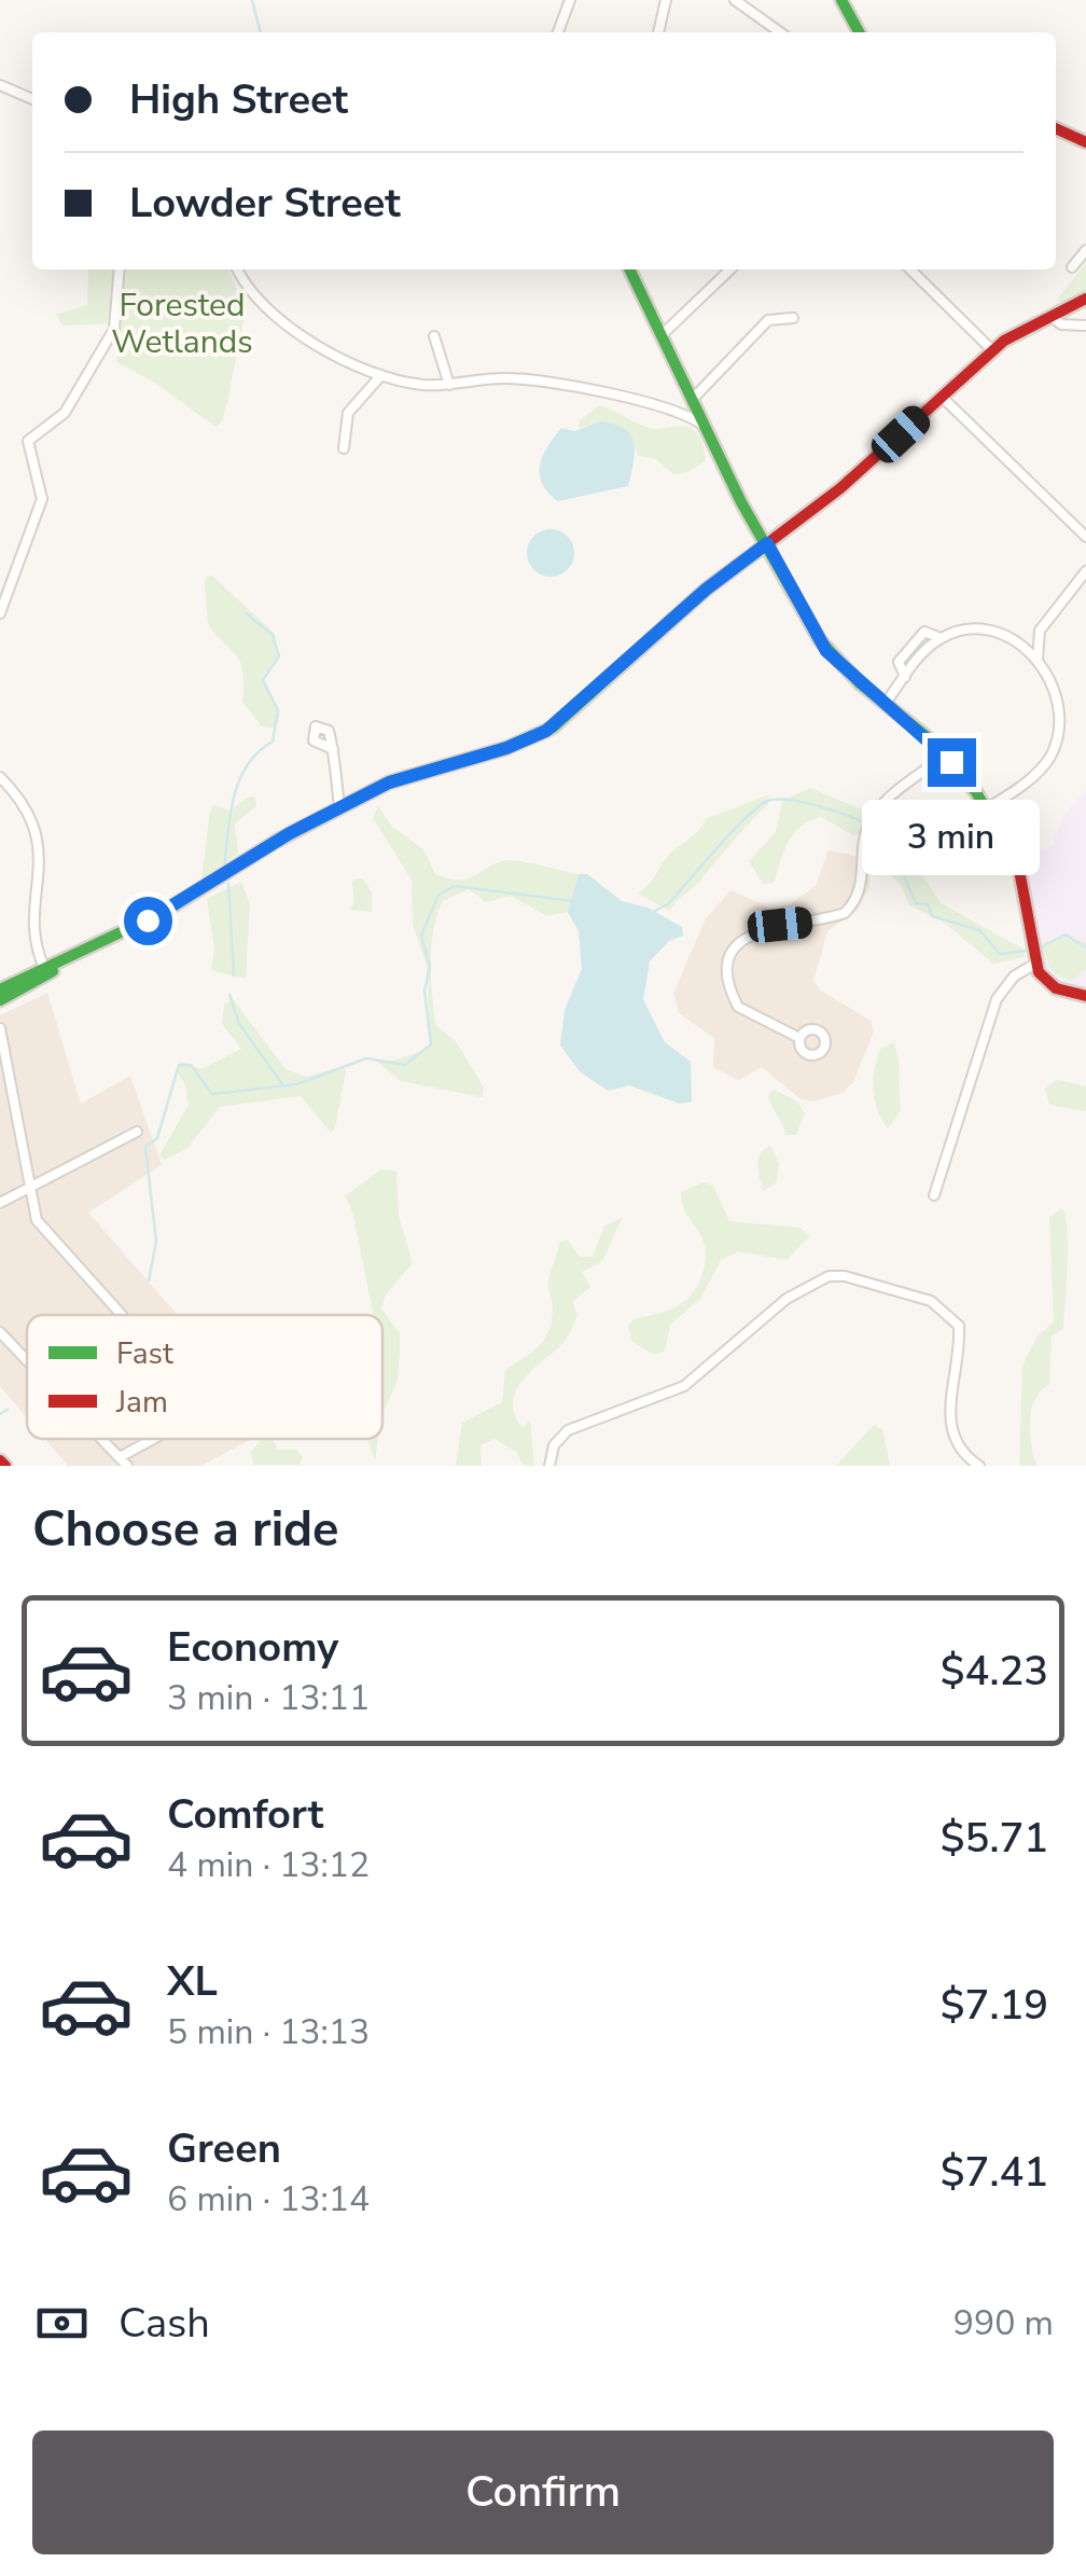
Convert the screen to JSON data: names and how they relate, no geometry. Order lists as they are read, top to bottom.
{
  "parks": ["Forested Wetlands"],
  "legend": ["Fast", "Jam"],
  "page": {
    "banner": ["High Street", "Lowder Street"],
    "bubble": "3 min",
    "heading": "Choose a ride",
    "list": [
      {
        "name": "Economy",
        "note": "3 min · 13:11",
        "value": "$4.23"
      },
      {
        "name": "Comfort",
        "note": "4 min · 13:12",
        "value": "$5.71"
      },
      {
        "name": "XL",
        "note": "5 min · 13:13",
        "value": "$7.19"
      },
      {
        "name": "Green",
        "note": "6 min · 13:14",
        "value": "$7.41"
      }
    ],
    "pay": ["Cash", "990 m"],
    "buttons": "Confirm"
  }
}
